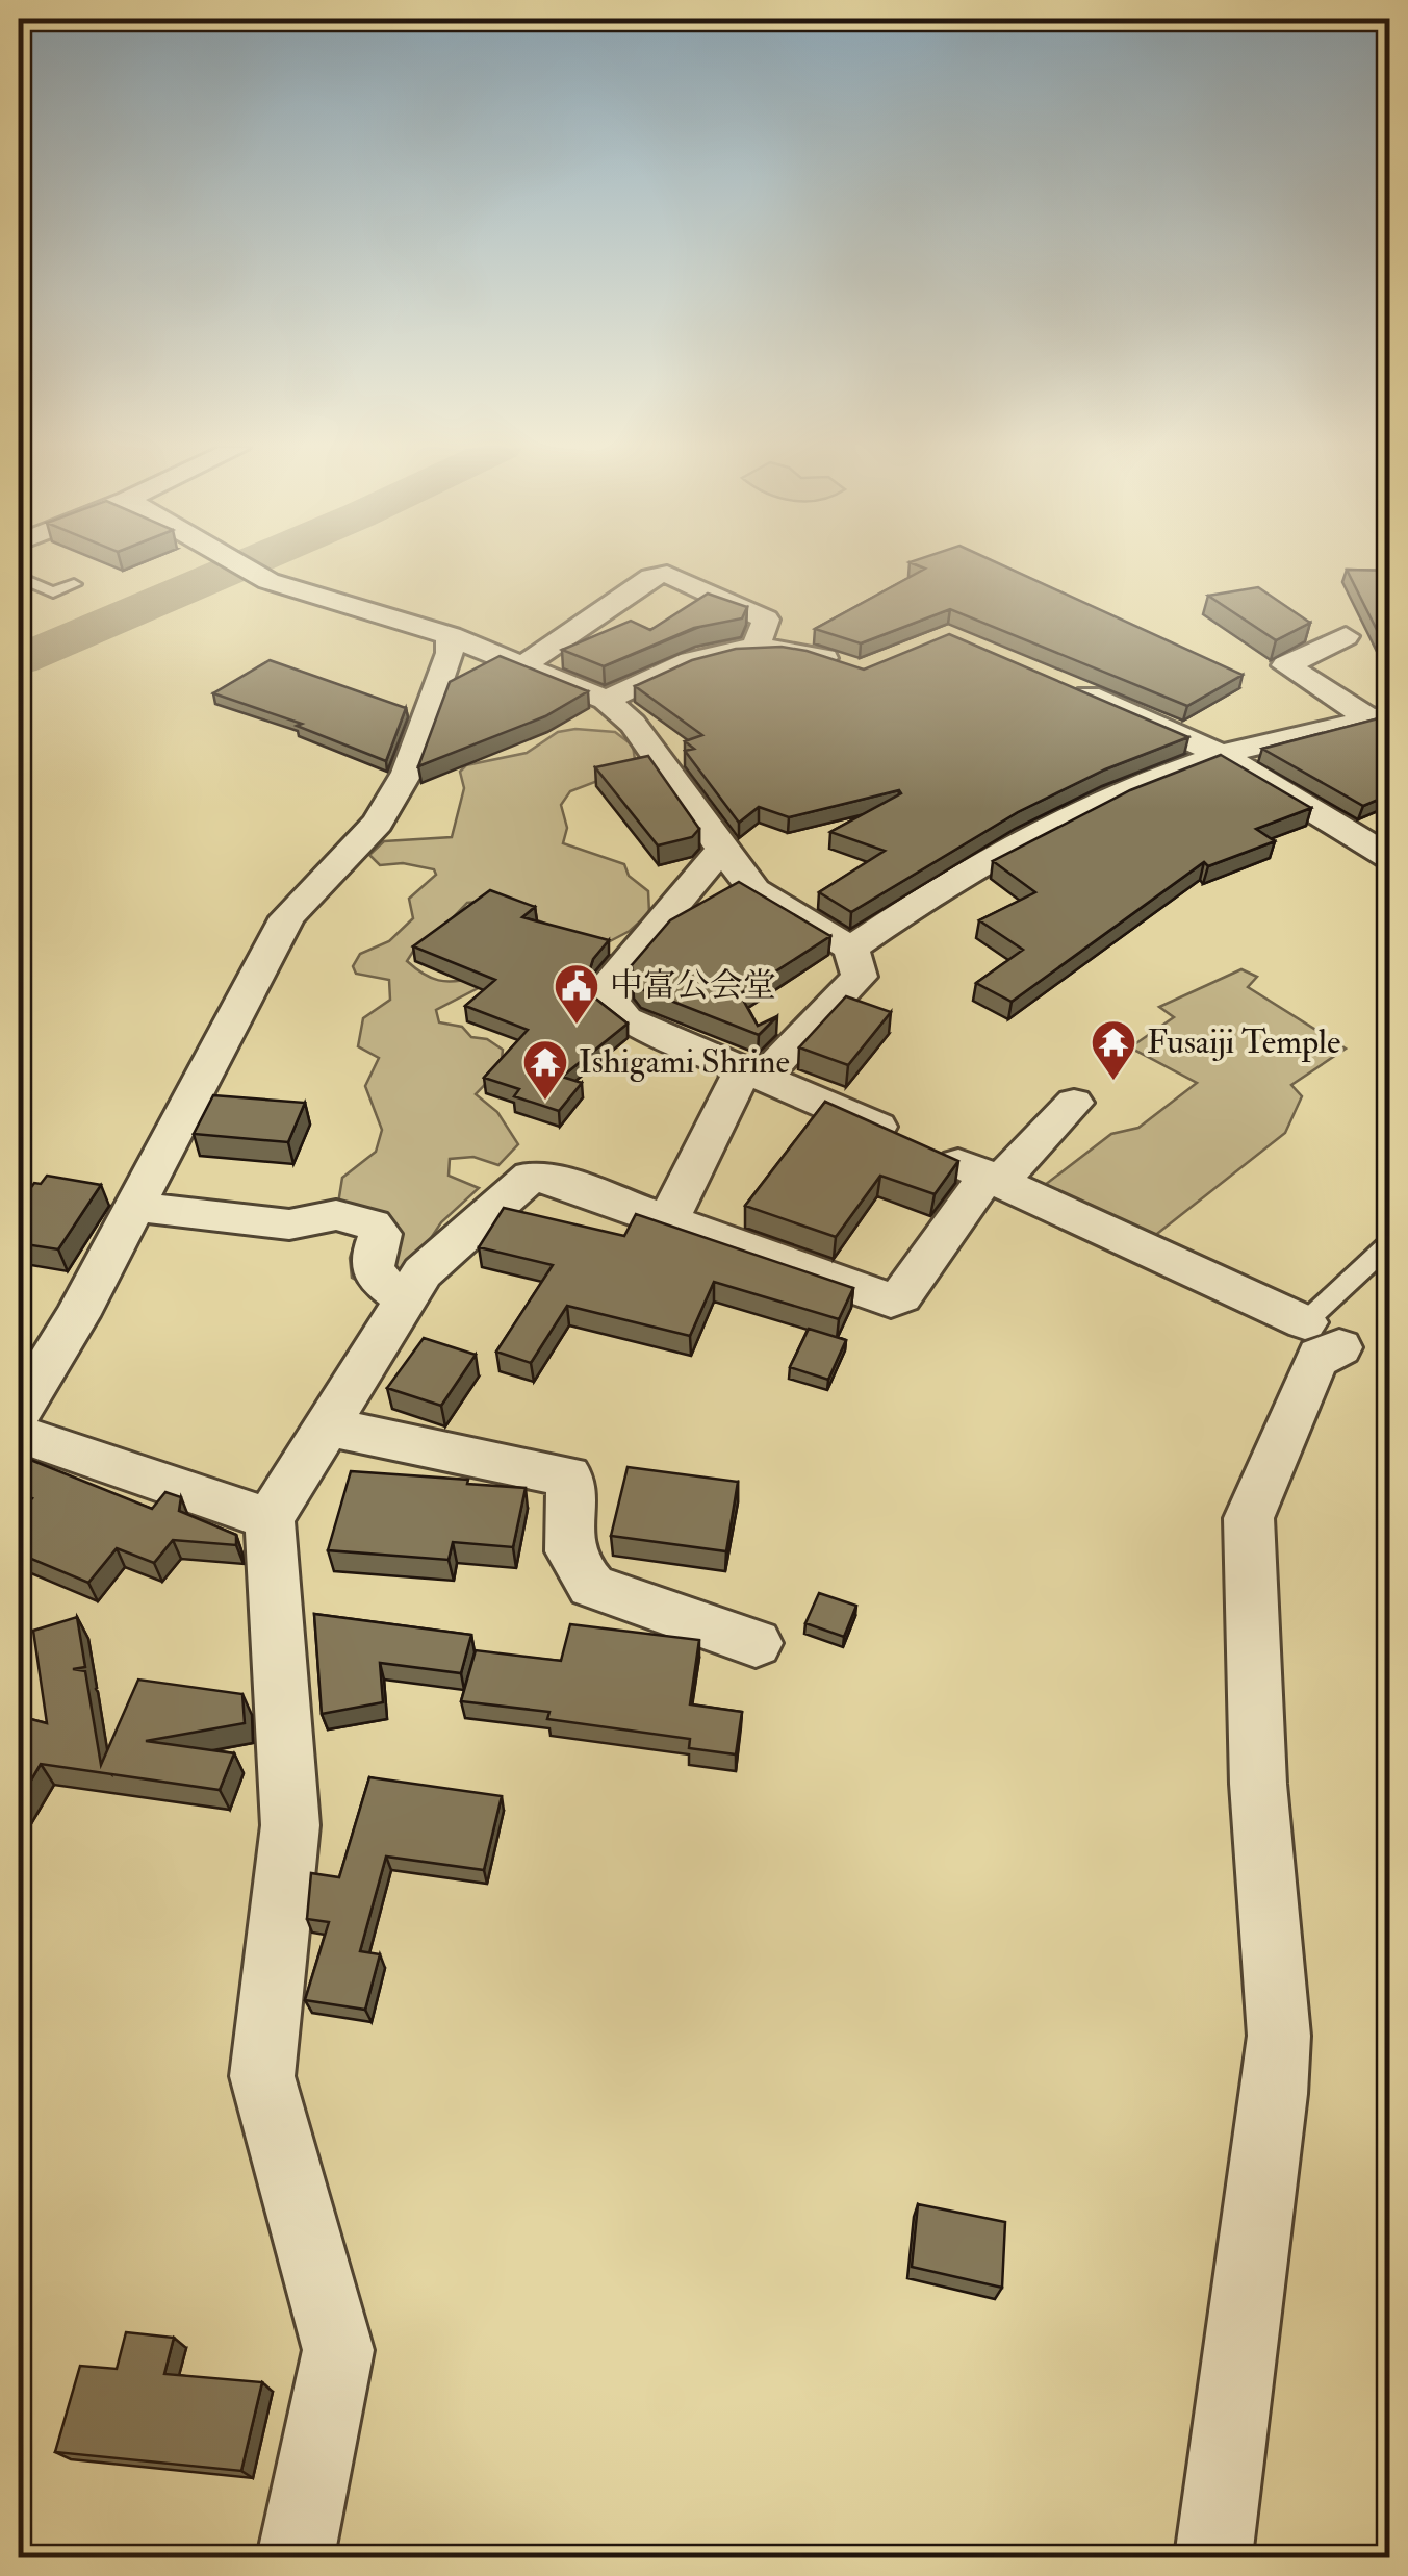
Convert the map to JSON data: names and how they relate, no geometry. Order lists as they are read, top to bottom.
{
  "places": {
    "public building": ["中富公会堂"],
    "temple": ["Fusaiji Temple", "Ishigami Shrine"]
  }
}
